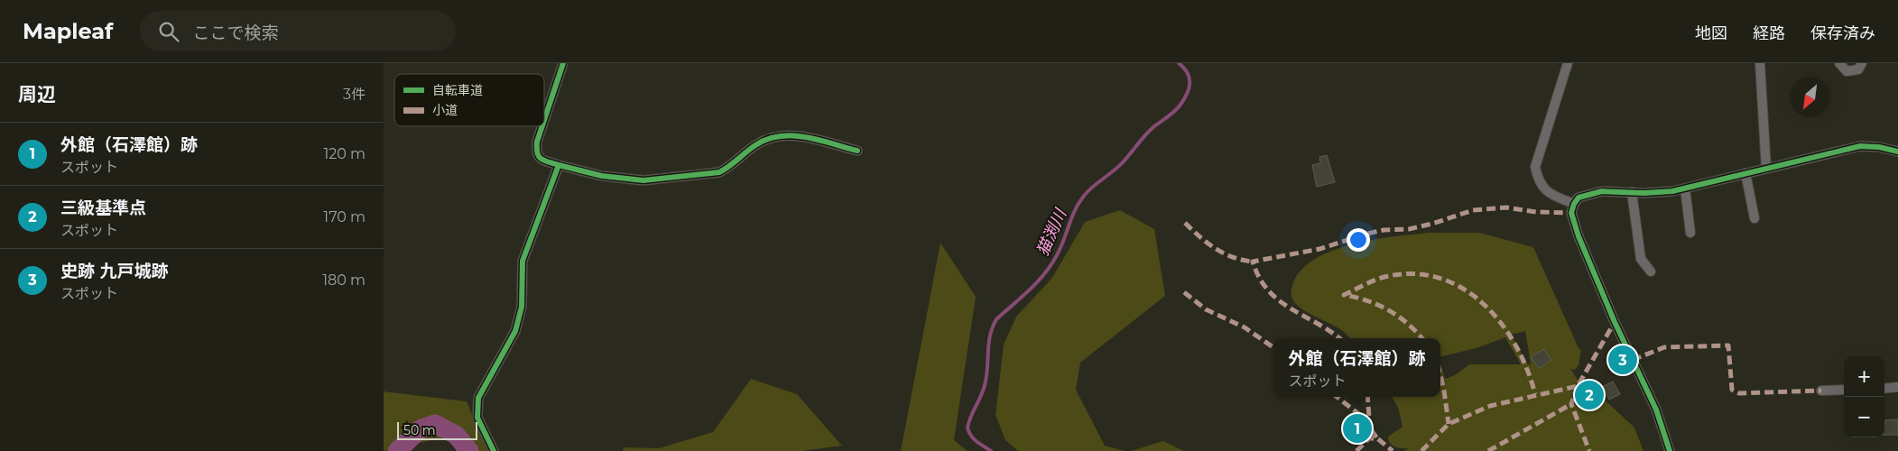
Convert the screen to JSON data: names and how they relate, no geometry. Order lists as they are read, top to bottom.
{
  "water": ["猫渕川"],
  "legend": ["自転車道", "小道"],
  "scale_bar": "50 m",
  "north": "bottom left",
  "page": {
    "header": "Mapleaf",
    "search": "ここで検索",
    "nav": ["地図", "経路", "保存済み"],
    "heading": ["周辺", "3件"],
    "list": [
      {
        "mark": "1",
        "name": "外館（石澤館）跡",
        "note": "スポット",
        "value": "120 m"
      },
      {
        "mark": "2",
        "name": "三級基準点",
        "note": "スポット",
        "value": "170 m"
      },
      {
        "mark": "3",
        "name": "史跡 九戸城跡",
        "note": "スポット",
        "value": "180 m"
      }
    ],
    "popup": ["外館（石澤館）跡", "スポット"],
    "pins": ["3", "2", "1"],
    "map_buttons": ["+", "−"],
    "scale": "50 m"
  }
}
